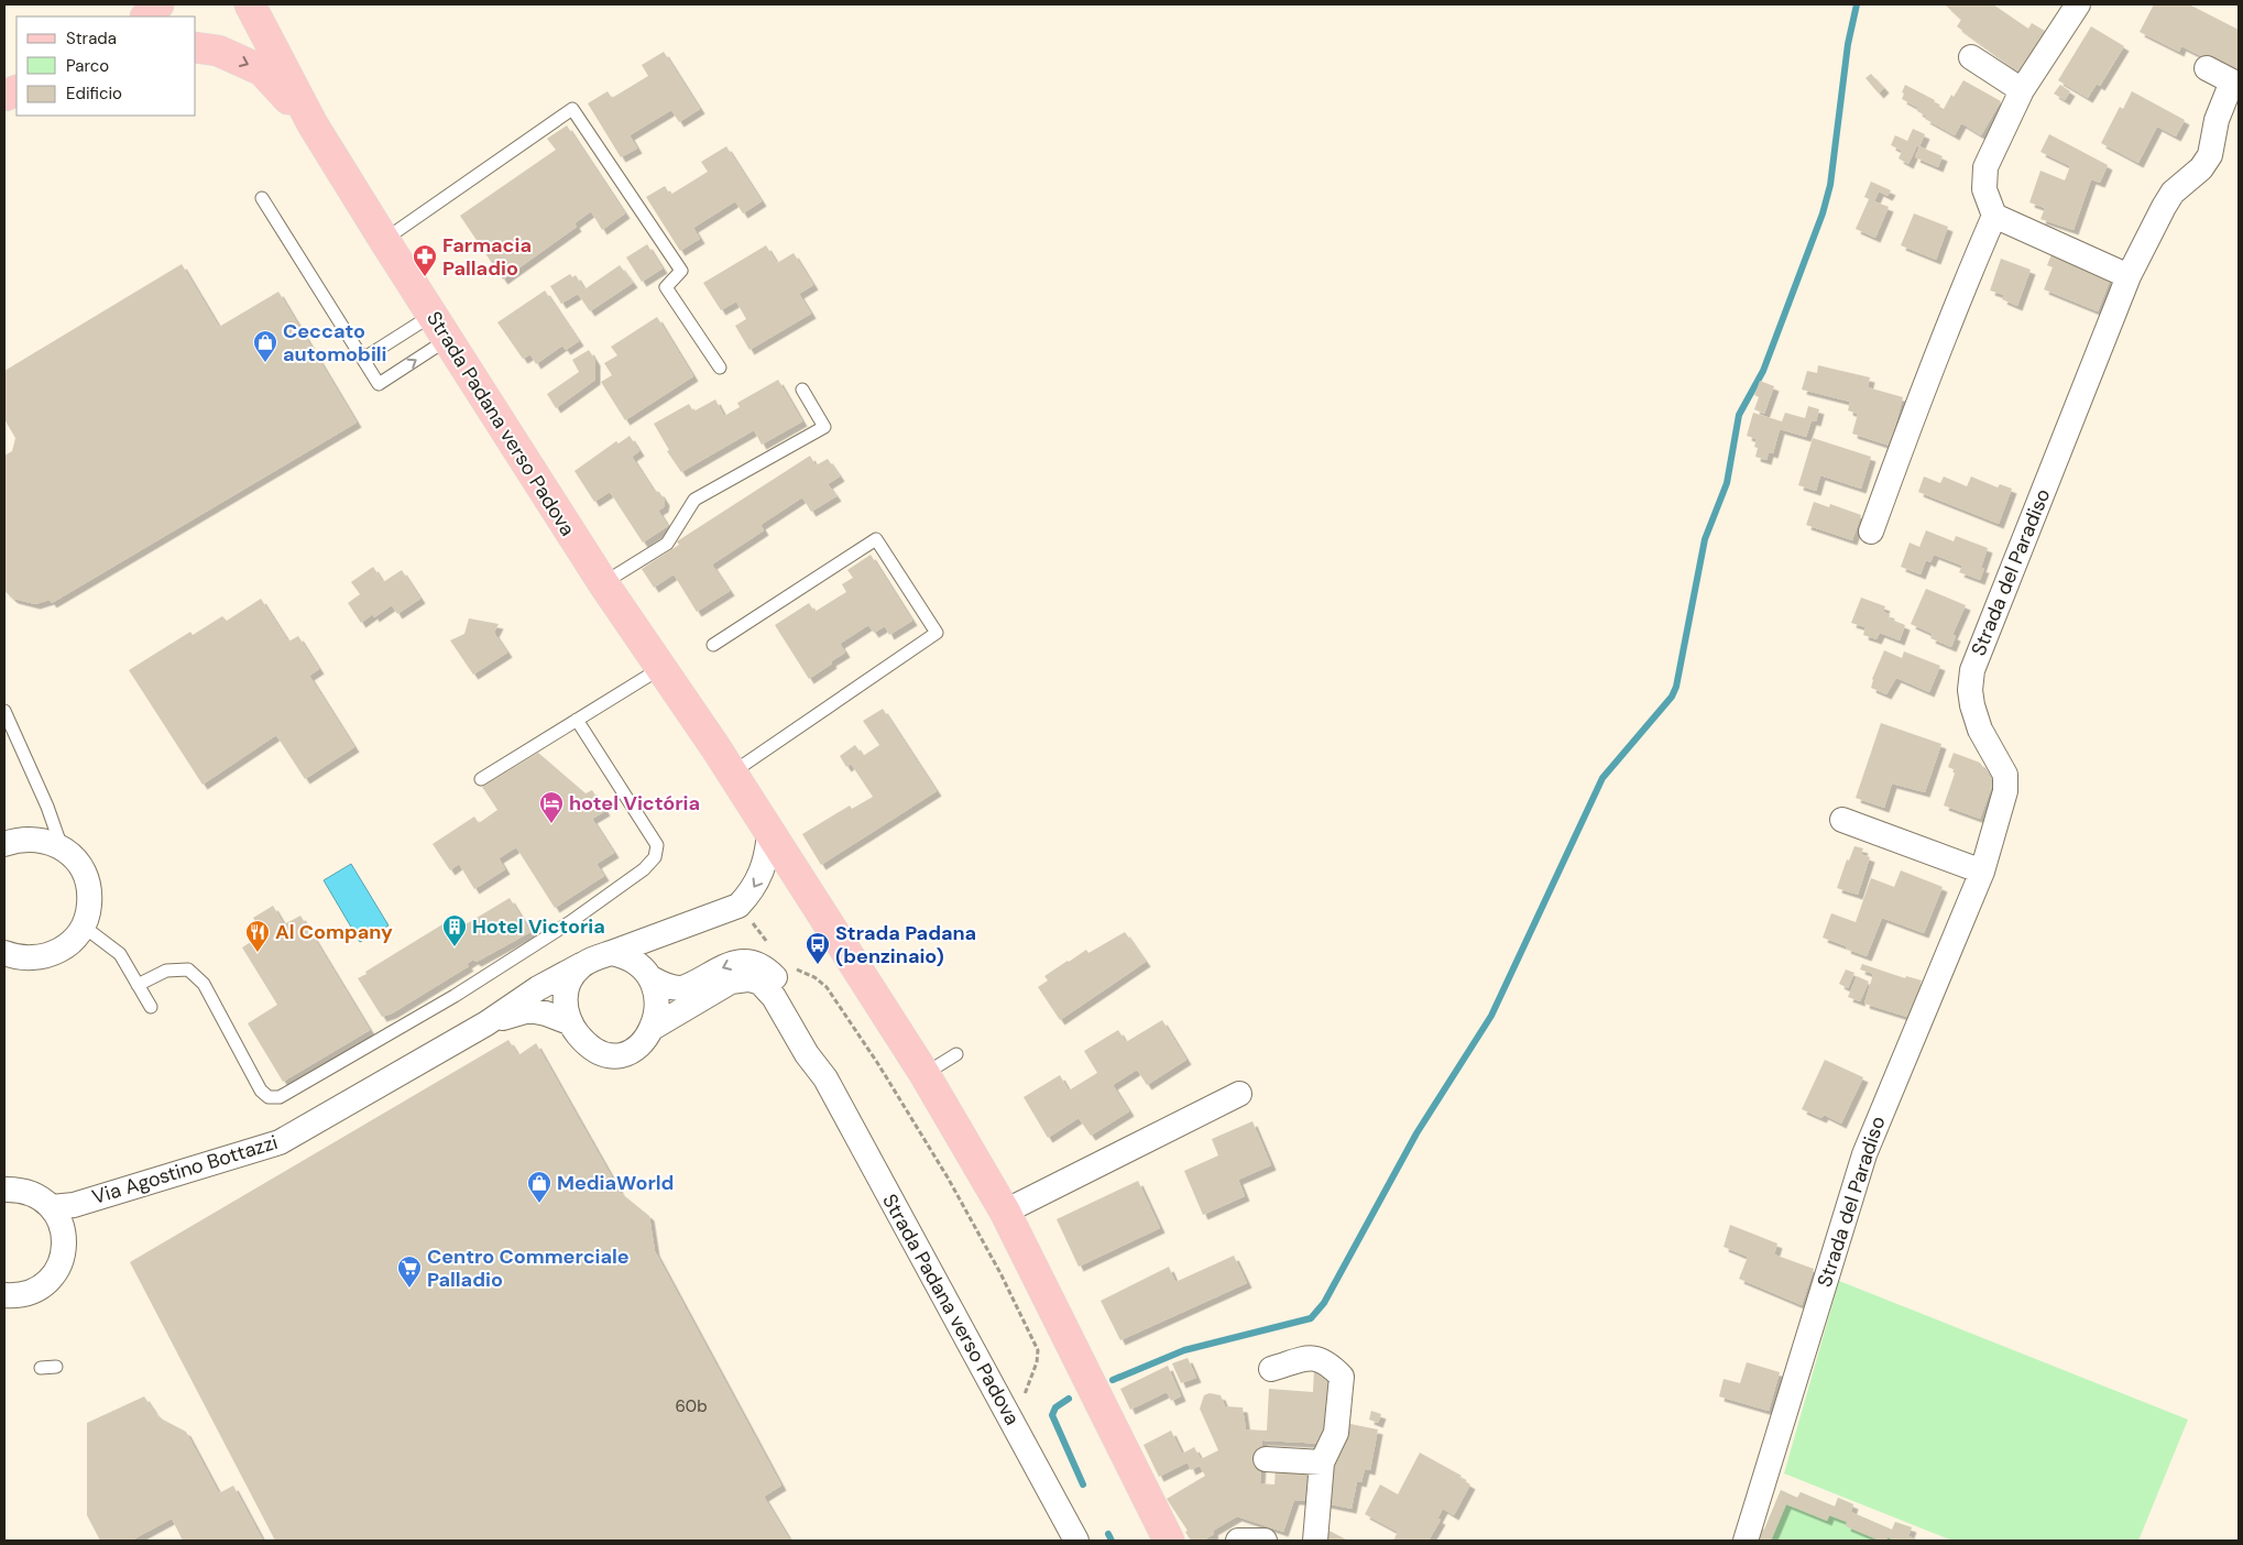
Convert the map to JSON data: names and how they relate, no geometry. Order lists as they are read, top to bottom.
{
  "streets": {
    "main road": ["Strada Padana verso Padova"],
    "street": ["Strada del Paradiso", "Via Agostino Bottazzi"]
  },
  "crossings": [
    ["Strada Padana verso Padova", "Via Agostino Bottazzi"]
  ],
  "places": {
    "pharmacy": ["Farmacia Palladio"],
    "shop": ["Ceccato automobili", "MediaWorld"],
    "hotel": ["hotel Victória"],
    "building": ["Hotel Victoria"],
    "restaurant": ["Al Company"],
    "bus stop": ["Strada Padana (benzinaio)"],
    "supermarket": ["Centro Commerciale Palladio"]
  },
  "house_numbers": ["60b"],
  "legend": ["Strada", "Parco", "Edificio"]
}
